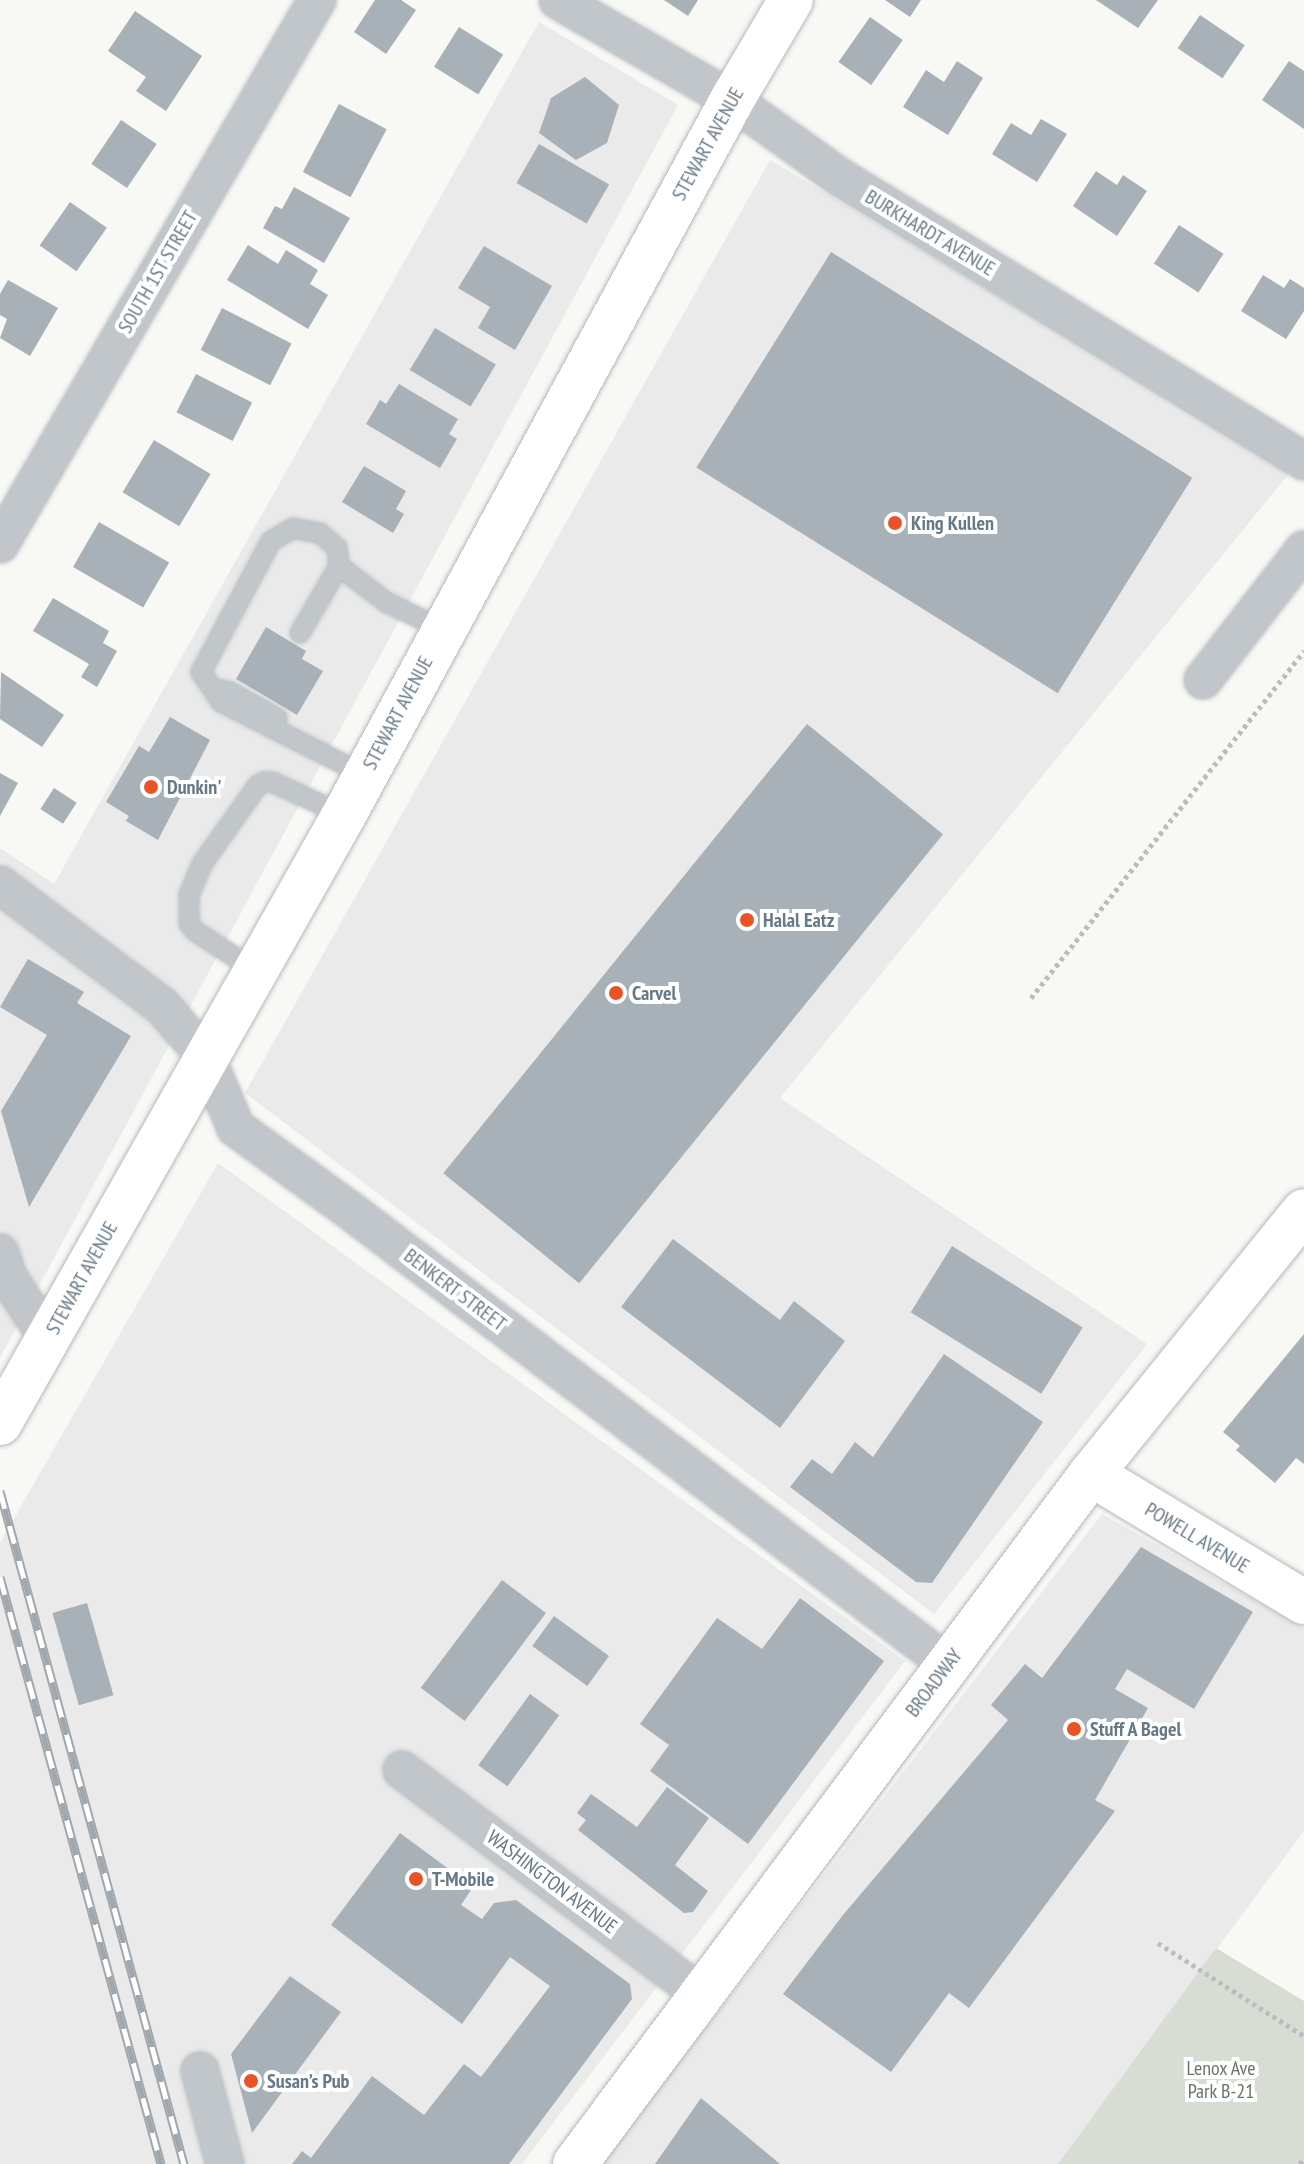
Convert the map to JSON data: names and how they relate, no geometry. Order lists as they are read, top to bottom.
{
  "streets": {
    "main road": ["STEWART AVENUE", "POWELL AVENUE", "BROADWAY"],
    "street": [
      "BURKHARDT AVENUE",
      "SOUTH 1ST STREET",
      "BENKERT STREET",
      "WASHINGTON AVENUE"
    ]
  },
  "crossings": [
    ["STEWART AVENUE", "BURKHARDT AVENUE"],
    ["STEWART AVENUE", "BENKERT STREET"],
    ["BENKERT STREET", "BROADWAY"],
    ["POWELL AVENUE", "BROADWAY"],
    ["BROADWAY", "WASHINGTON AVENUE"]
  ],
  "parks": ["Lenox Ave Park B-21"],
  "places": [
    "King Kullen",
    "Dunkin'",
    "Halal Eatz",
    "Carvel",
    "Stuff A Bagel",
    "T-Mobile",
    "Susan’s Pub"
  ]
}
